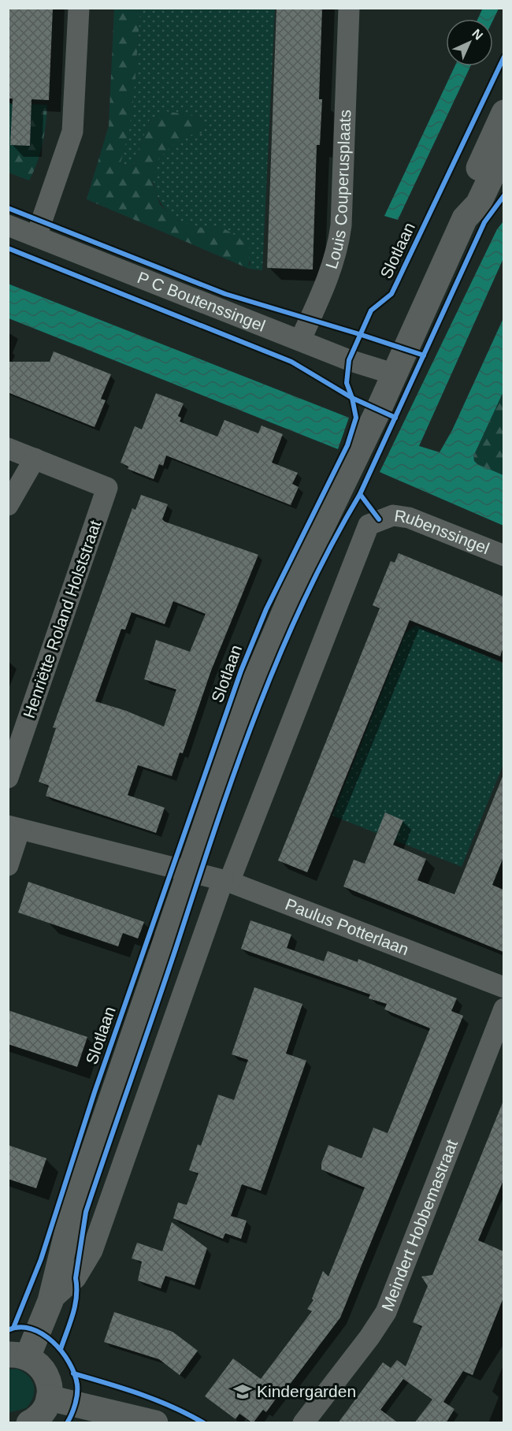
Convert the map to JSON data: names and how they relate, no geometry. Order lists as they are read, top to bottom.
{
  "streets": {
    "street": [
      "Louis Couperusplaats",
      "Slotlaan",
      "P C Boutenssingel",
      "Rubenssingel",
      "Henriëtte Roland Holststraat",
      "Paulus Potterlaan",
      "Meindert Hobbemastraat"
    ]
  },
  "crossings": [
    ["Louis Couperusplaats", "P C Boutenssingel"],
    ["Slotlaan", "P C Boutenssingel"],
    ["Slotlaan", "Rubenssingel"],
    ["Slotlaan", "Paulus Potterlaan"]
  ],
  "places": {
    "school or university": ["Kindergarden"]
  },
  "north": "top right"
}
